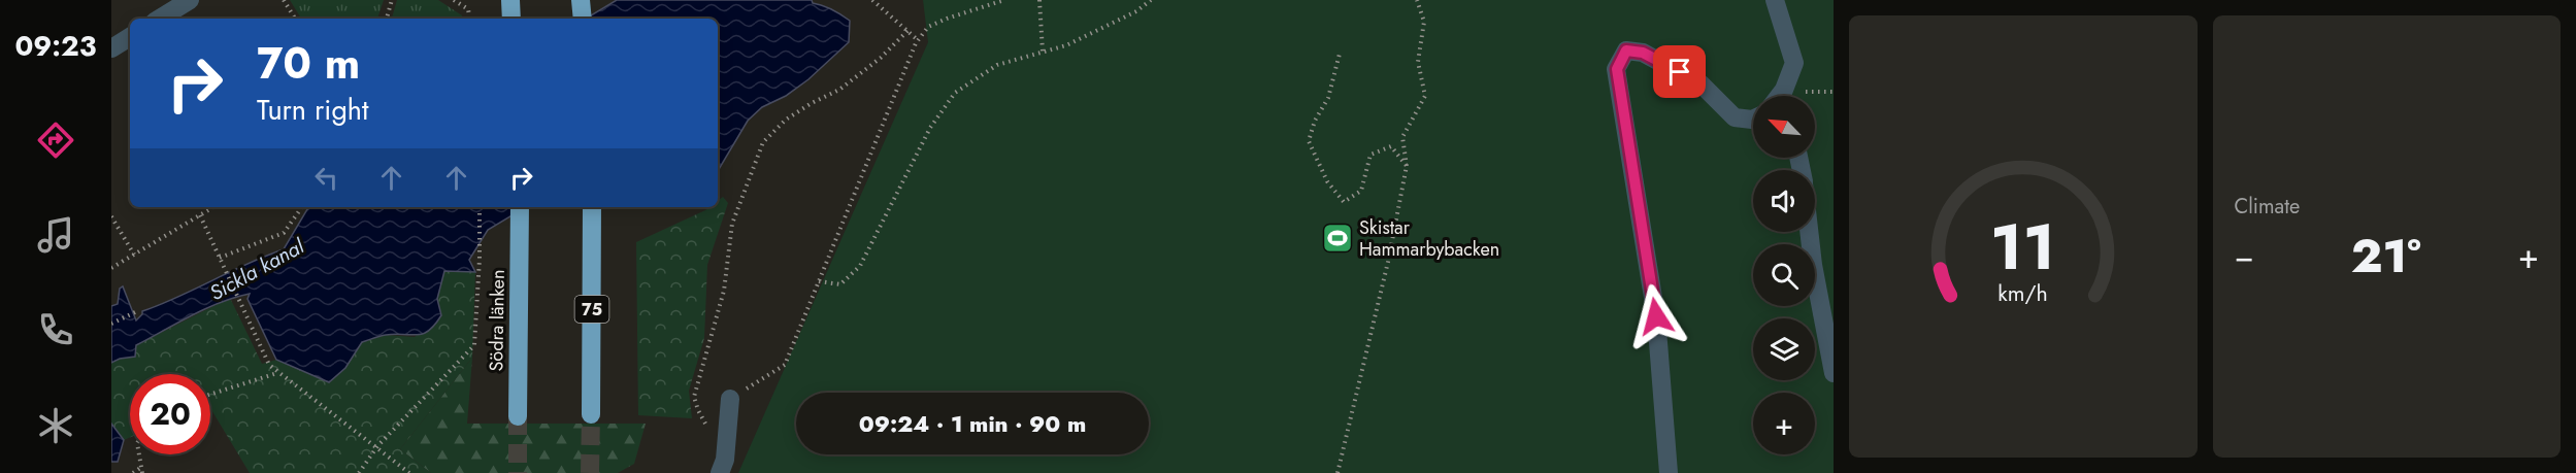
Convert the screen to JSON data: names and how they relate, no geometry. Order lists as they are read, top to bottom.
{
  "streets": {
    "highway": ["75", "Södra länken"]
  },
  "water": ["Sickla kanal"],
  "places": {
    "sports": ["Skistar Hammarbybacken"]
  },
  "north": "top left",
  "page": {
    "tabs": "09:23",
    "tile": "Climate",
    "turn": ["70 m", "Turn right"],
    "map_buttons": "+",
    "heat": ["−", "21°", "+"],
    "limit": "20",
    "trip": "09:24 · 1 min · 90 m",
    "gauge": ["11", "km/h"]
  }
}
